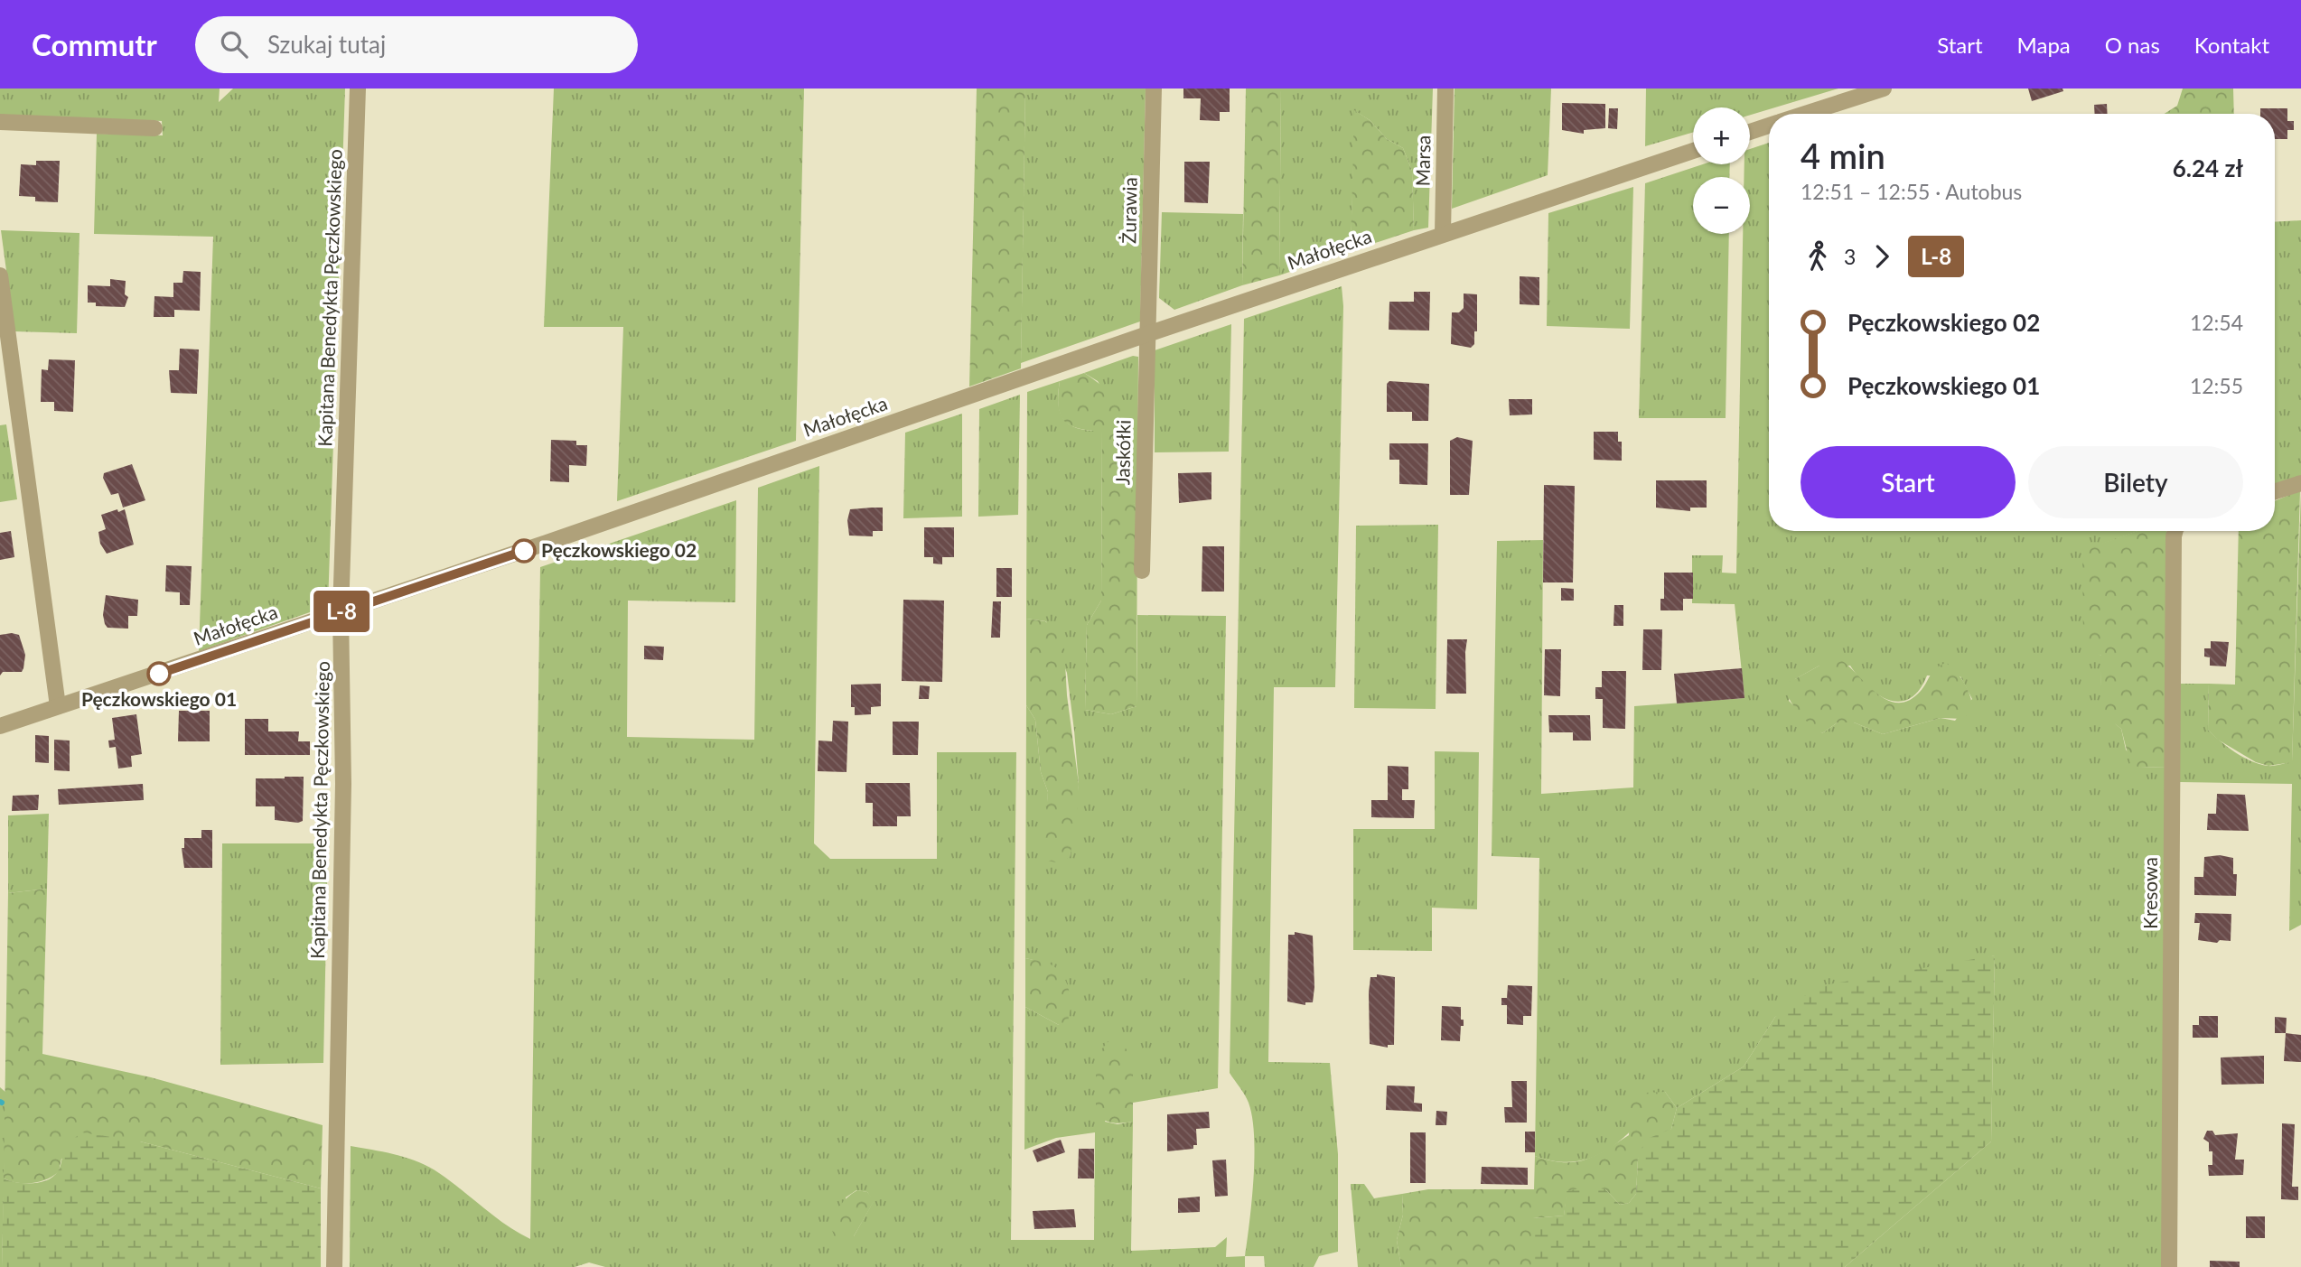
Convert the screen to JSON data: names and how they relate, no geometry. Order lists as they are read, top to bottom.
{
  "streets": {
    "street": [
      "Marsa",
      "Żurawia",
      "Małołęcka",
      "Kapitana Benedykta Pęczkowskiego",
      "Jaskółki",
      "Kresowa"
    ]
  },
  "crossings": [
    ["Marsa", "Małołęcka"],
    ["Żurawia", "Małołęcka"],
    ["Żurawia", "Jaskółki"],
    ["Małołęcka", "Kapitana Benedykta Pęczkowskiego"],
    ["Małołęcka", "Jaskółki"]
  ],
  "places": ["Pęczkowskiego 02", "Pęczkowskiego 01"],
  "lines": ["bus line L-8"],
  "page": {
    "header": "Commutr",
    "search": "Szukaj tutaj",
    "nav": [
      "Start",
      "Mapa",
      "O nas",
      "Kontakt"
    ],
    "on_map": "L-8",
    "map_buttons": ["+", "−"],
    "heading": ["4 min", "12:51 – 12:55 · Autobus", "6.24 zł"],
    "legs": ["3", "L-8"],
    "list": [
      {
        "name": "Pęczkowskiego 02",
        "value": "12:54"
      },
      {
        "name": "Pęczkowskiego 01",
        "value": "12:55"
      }
    ],
    "buttons": ["Start", "Bilety"]
  }
}
